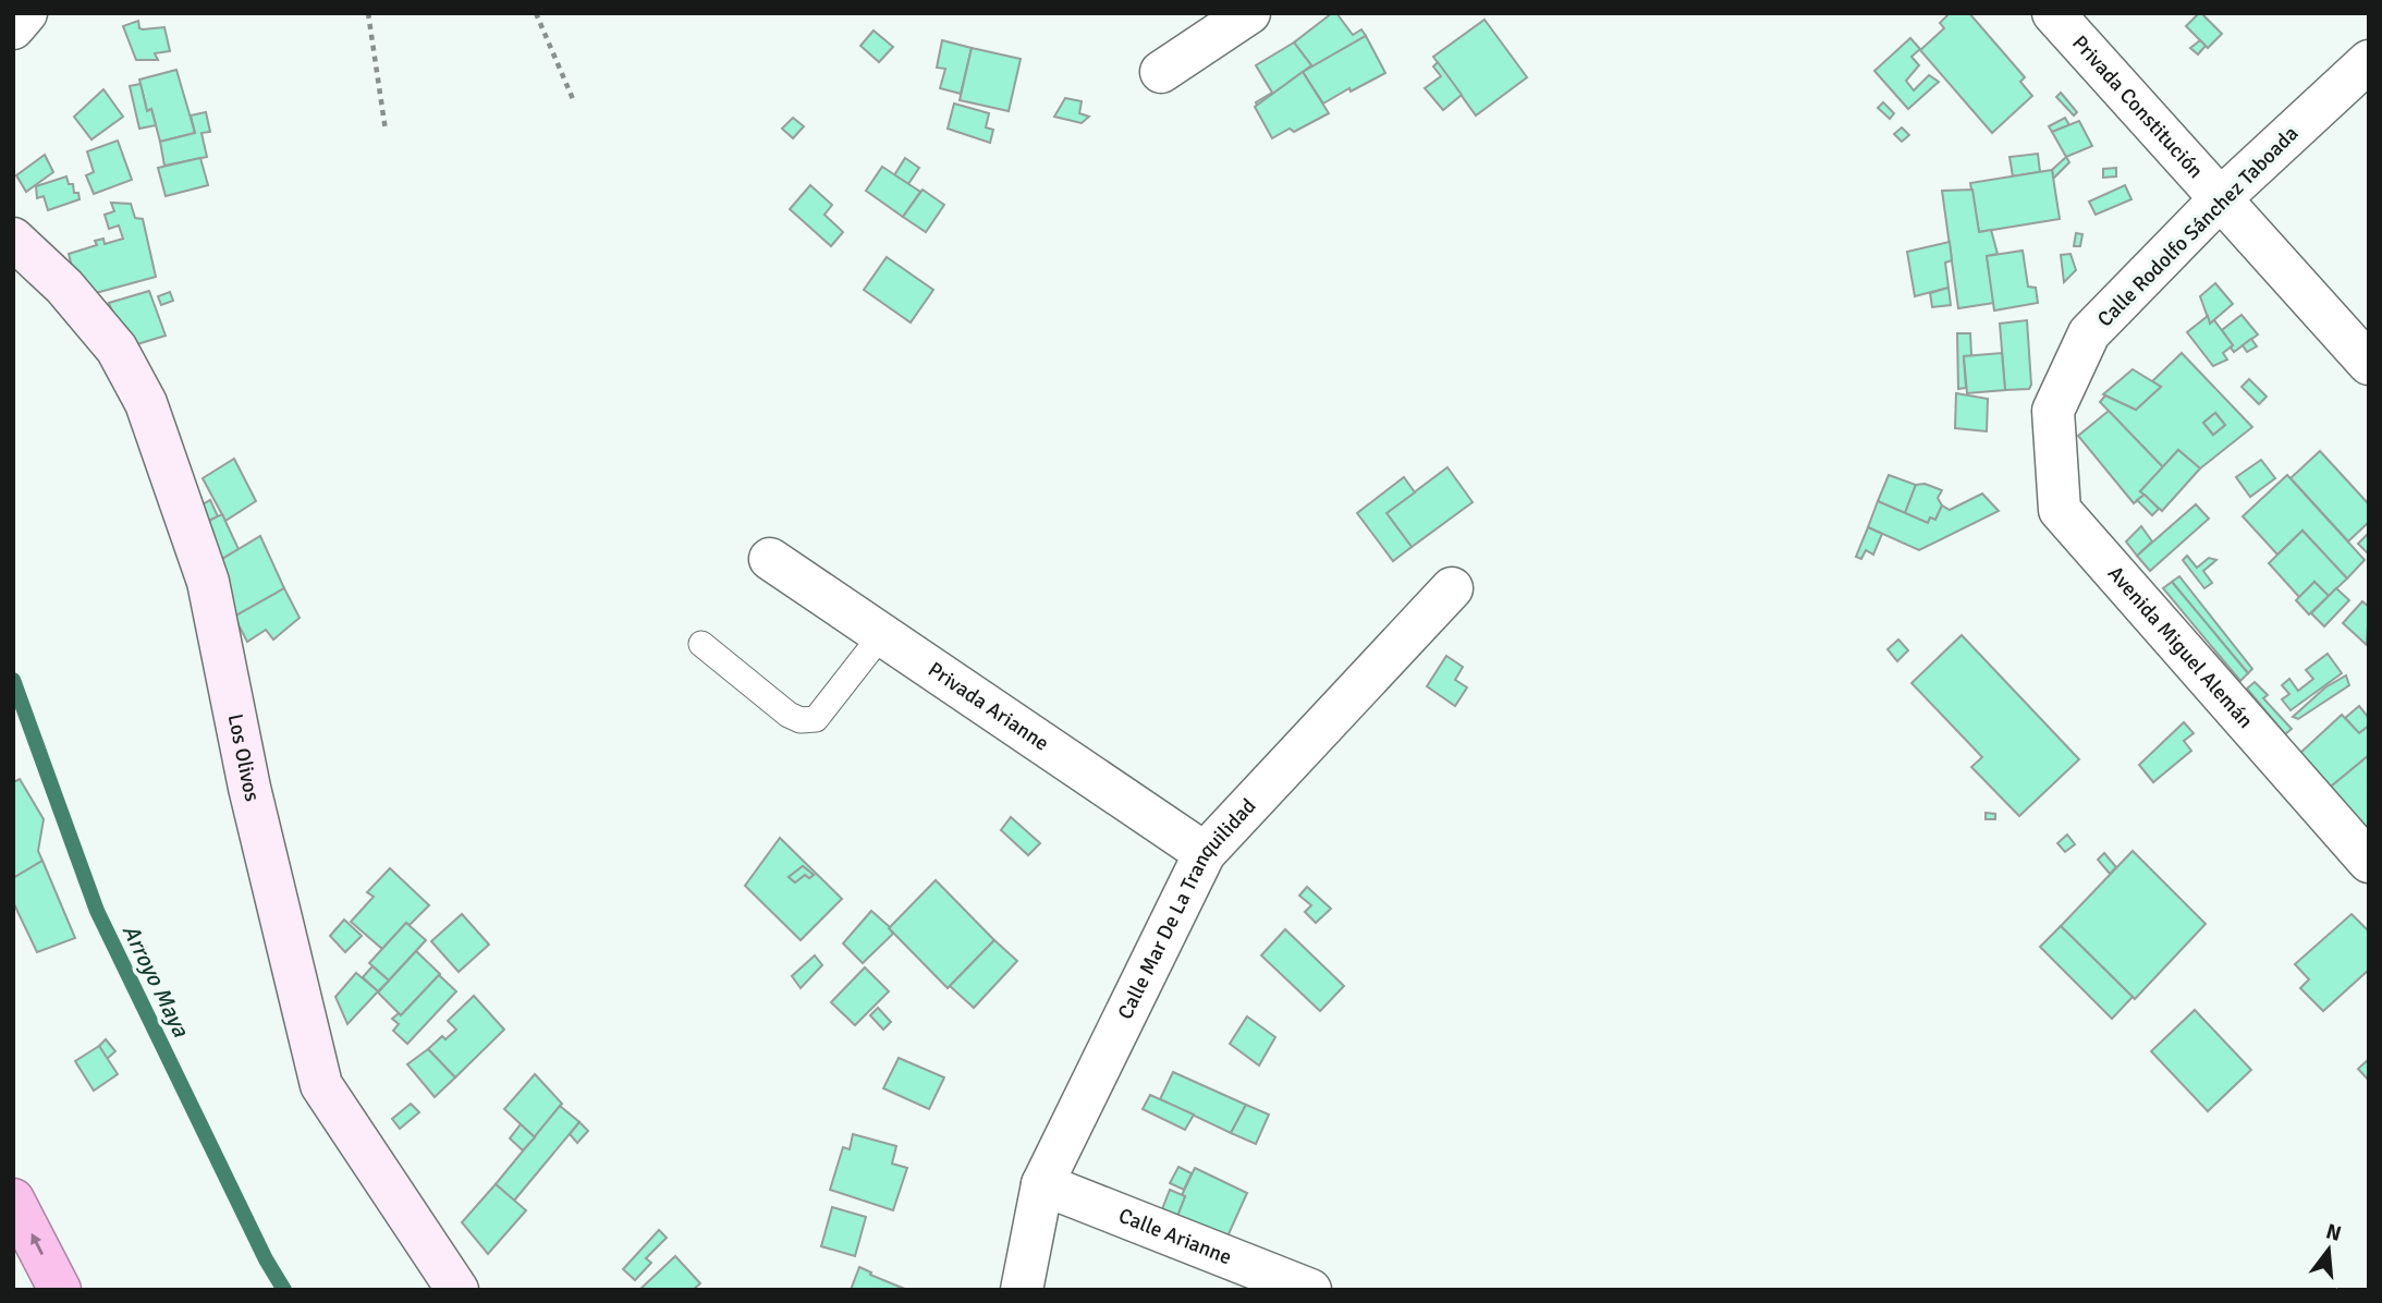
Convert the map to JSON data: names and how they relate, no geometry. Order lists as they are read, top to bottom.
{
  "streets": {
    "street": [
      "Privada Constitución",
      "Calle Rodolfo Sánchez Taboada",
      "Avenida Miguel Alemán",
      "Privada Arianne",
      "Los Olivos",
      "Calle Mar De La Tranquilidad",
      "Calle Arianne"
    ]
  },
  "crossings": [
    ["Privada Constitución", "Calle Rodolfo Sánchez Taboada"],
    ["Calle Rodolfo Sánchez Taboada", "Avenida Miguel Alemán"],
    ["Privada Arianne", "Calle Mar De La Tranquilidad"],
    ["Calle Mar De La Tranquilidad", "Calle Arianne"]
  ],
  "water": ["Arroyo Maya"],
  "north": "top"
}
